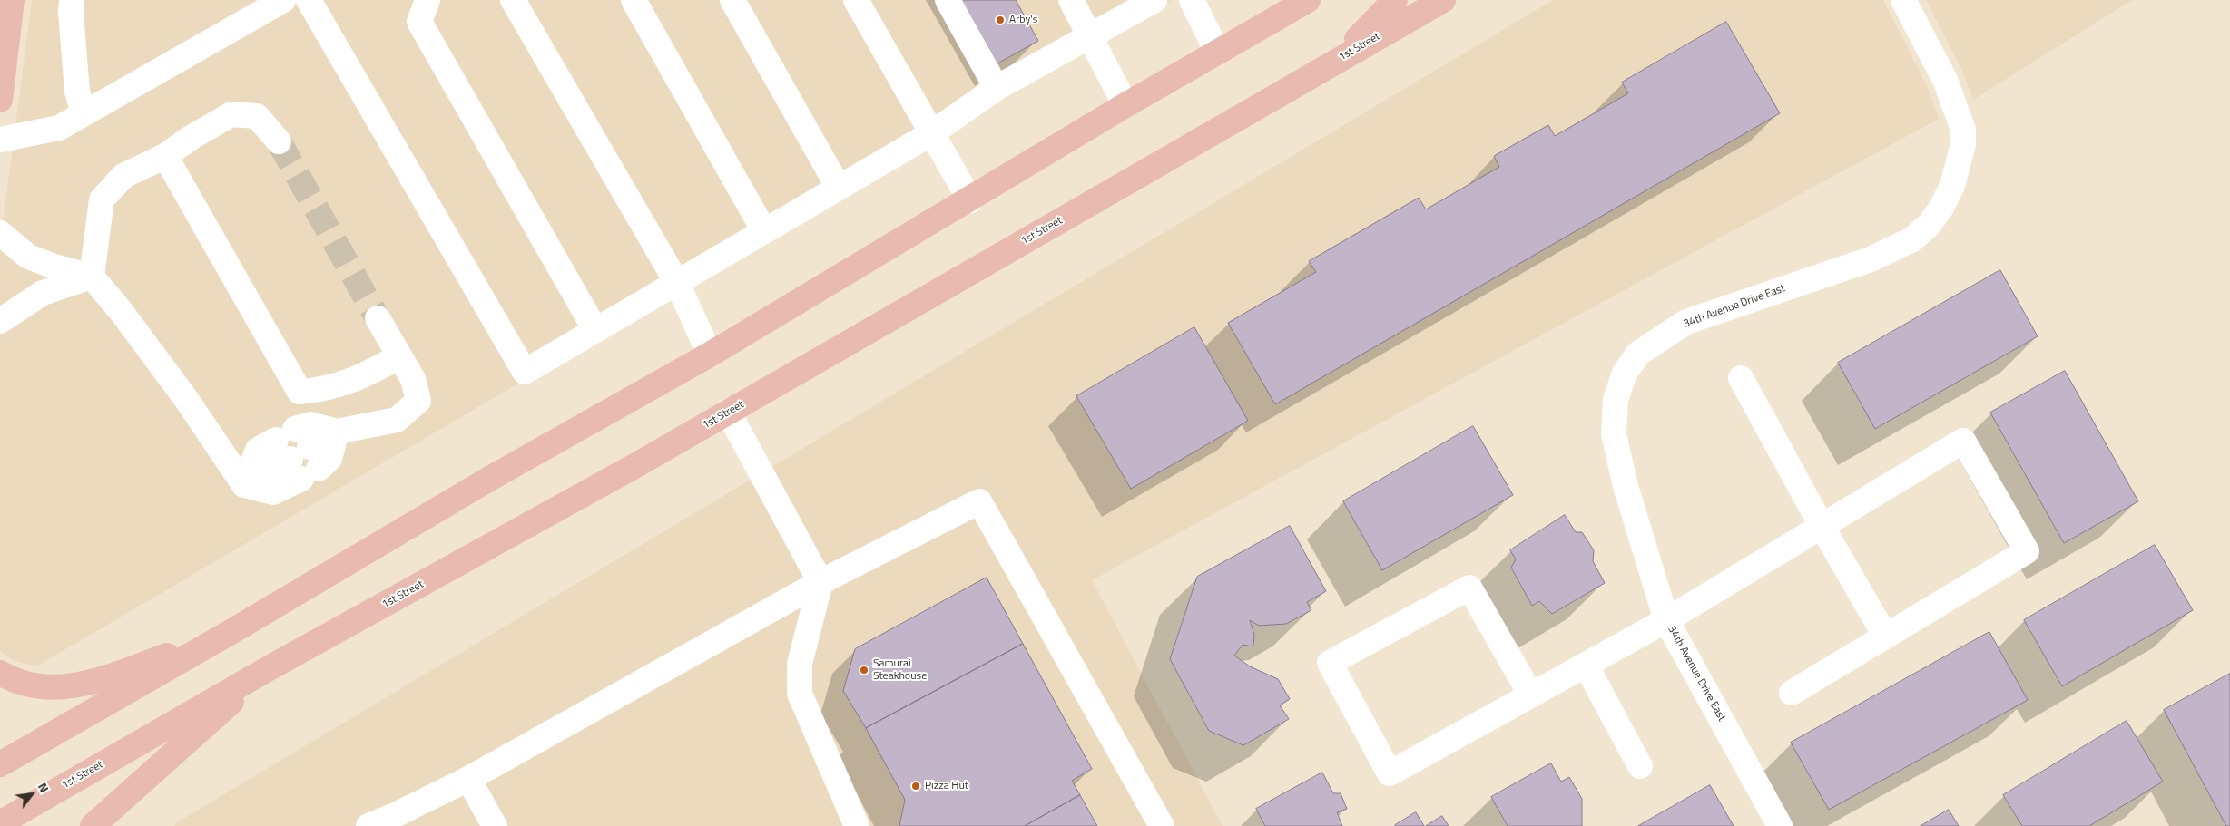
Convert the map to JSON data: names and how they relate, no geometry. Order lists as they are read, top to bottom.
{
  "streets": {
    "main road": ["1st Street"],
    "street": ["34th Avenue Drive East"]
  },
  "places": ["Arby's", "Samurai Steakhouse", "Pizza Hut"],
  "north": "top right"
}
